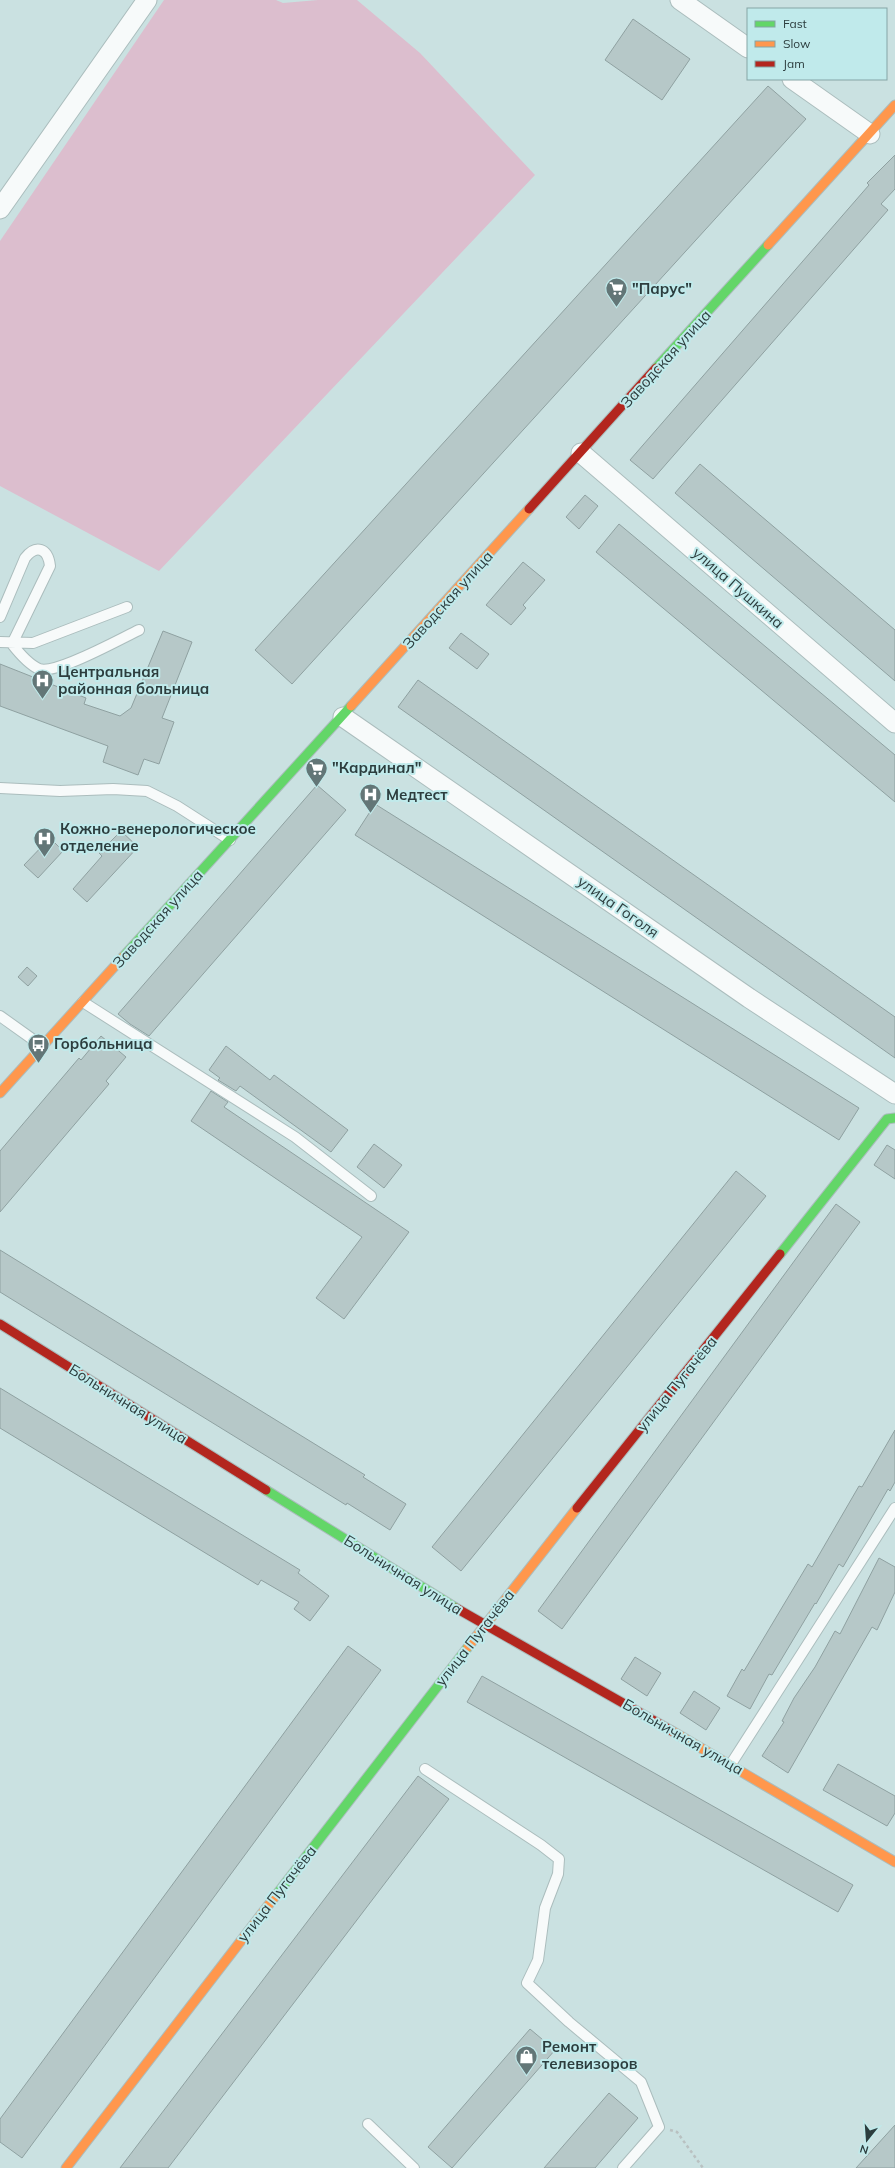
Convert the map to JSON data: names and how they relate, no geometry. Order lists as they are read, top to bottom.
{
  "streets": {
    "street": [
      "Заводская улица",
      "улица Пушкина",
      "улица Гоголя",
      "улица Пугачёва",
      "Больничная улица"
    ]
  },
  "crossings": [
    ["Заводская улица", "улица Пушкина"],
    ["Заводская улица", "улица Гоголя"],
    ["улица Пугачёва", "Больничная улица"]
  ],
  "places": {
    "supermarket": ["\"Парус\"", "\"Кардинал\""],
    "hospital": ["Центральная районная больница", "Медтест", "Кожно-венерологическое отделение"],
    "bus stop": ["Горбольница"],
    "shop": ["Ремонт телевизоров"]
  },
  "legend": ["Fast", "Slow", "Jam"],
  "north": "bottom"
}
